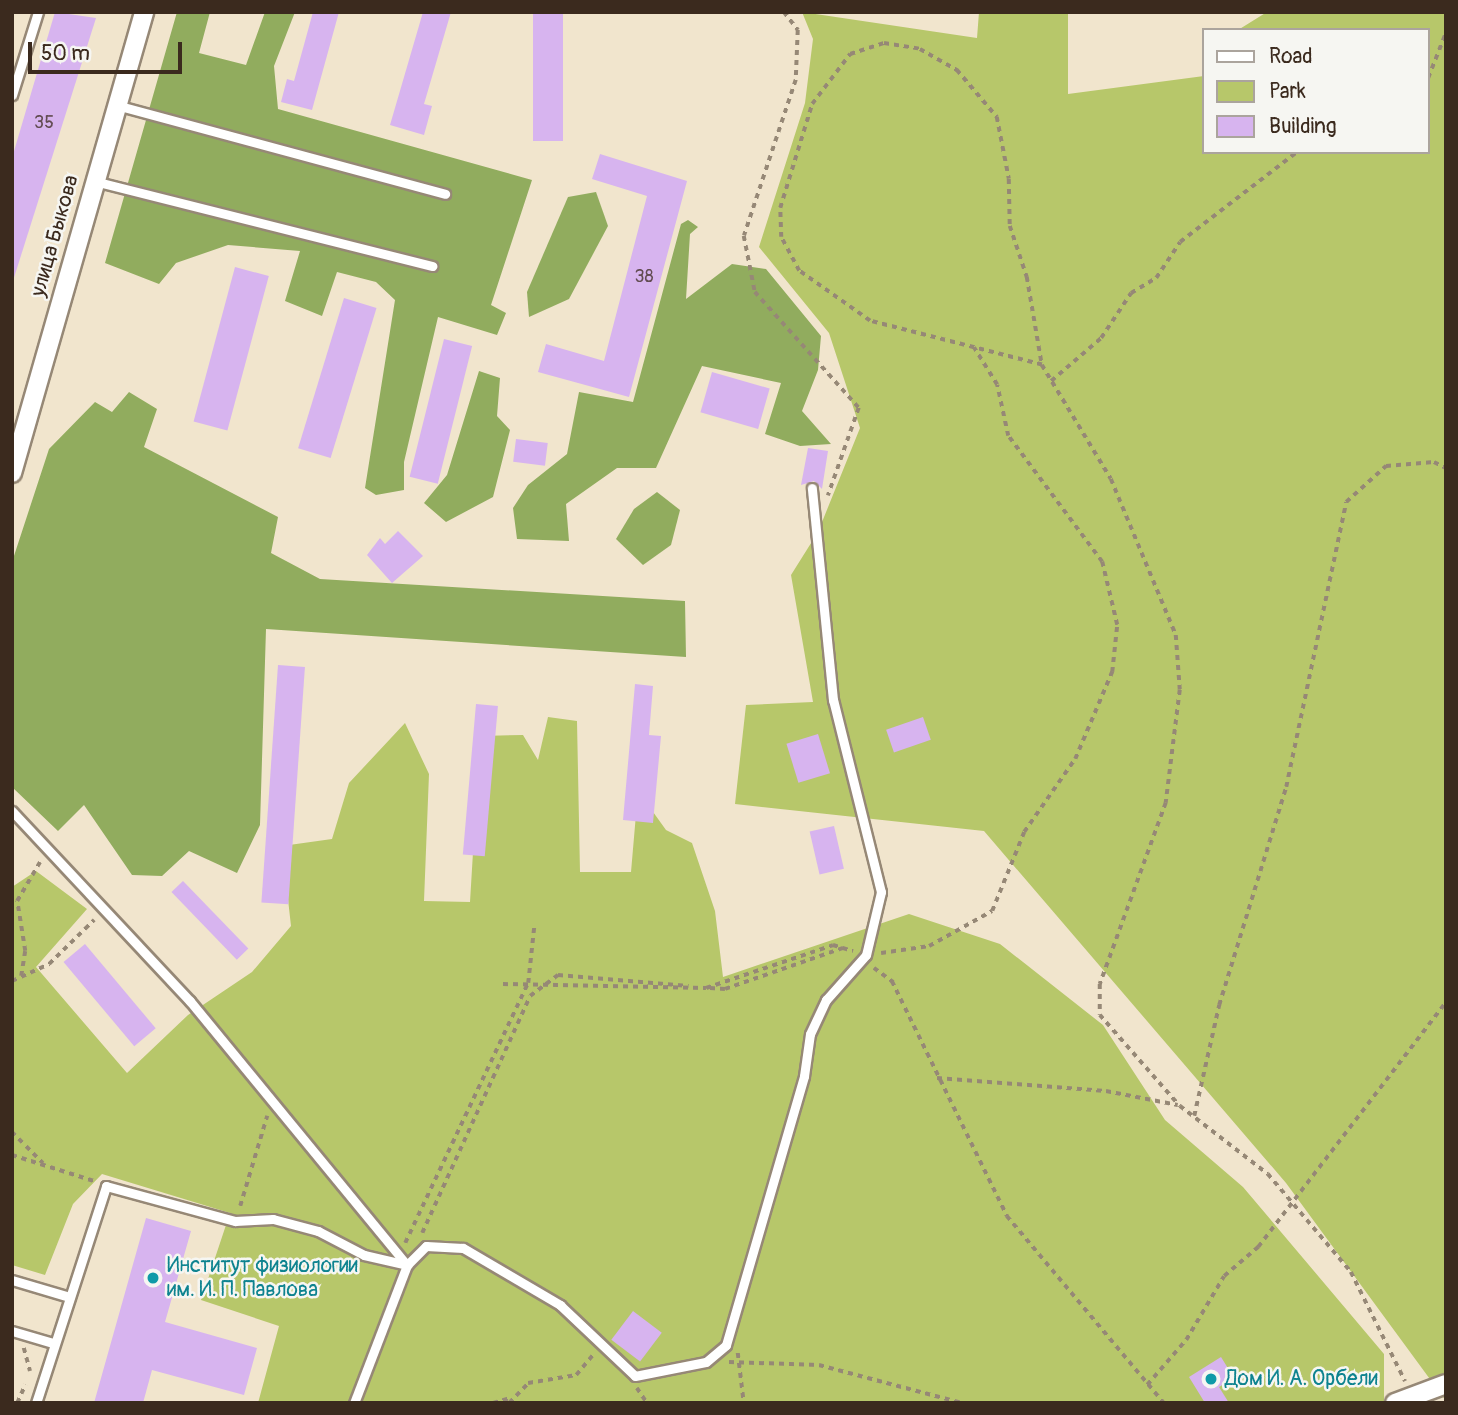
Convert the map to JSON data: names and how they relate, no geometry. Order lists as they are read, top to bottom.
{
  "streets": {
    "street": ["улица Быкова"]
  },
  "places": ["Институт физиологии им. И. П. Павлова", "Дом И. А. Орбели"],
  "house_numbers": ["35", "38"],
  "legend": ["Road", "Park", "Building"],
  "scale_bar": "50 m"
}
